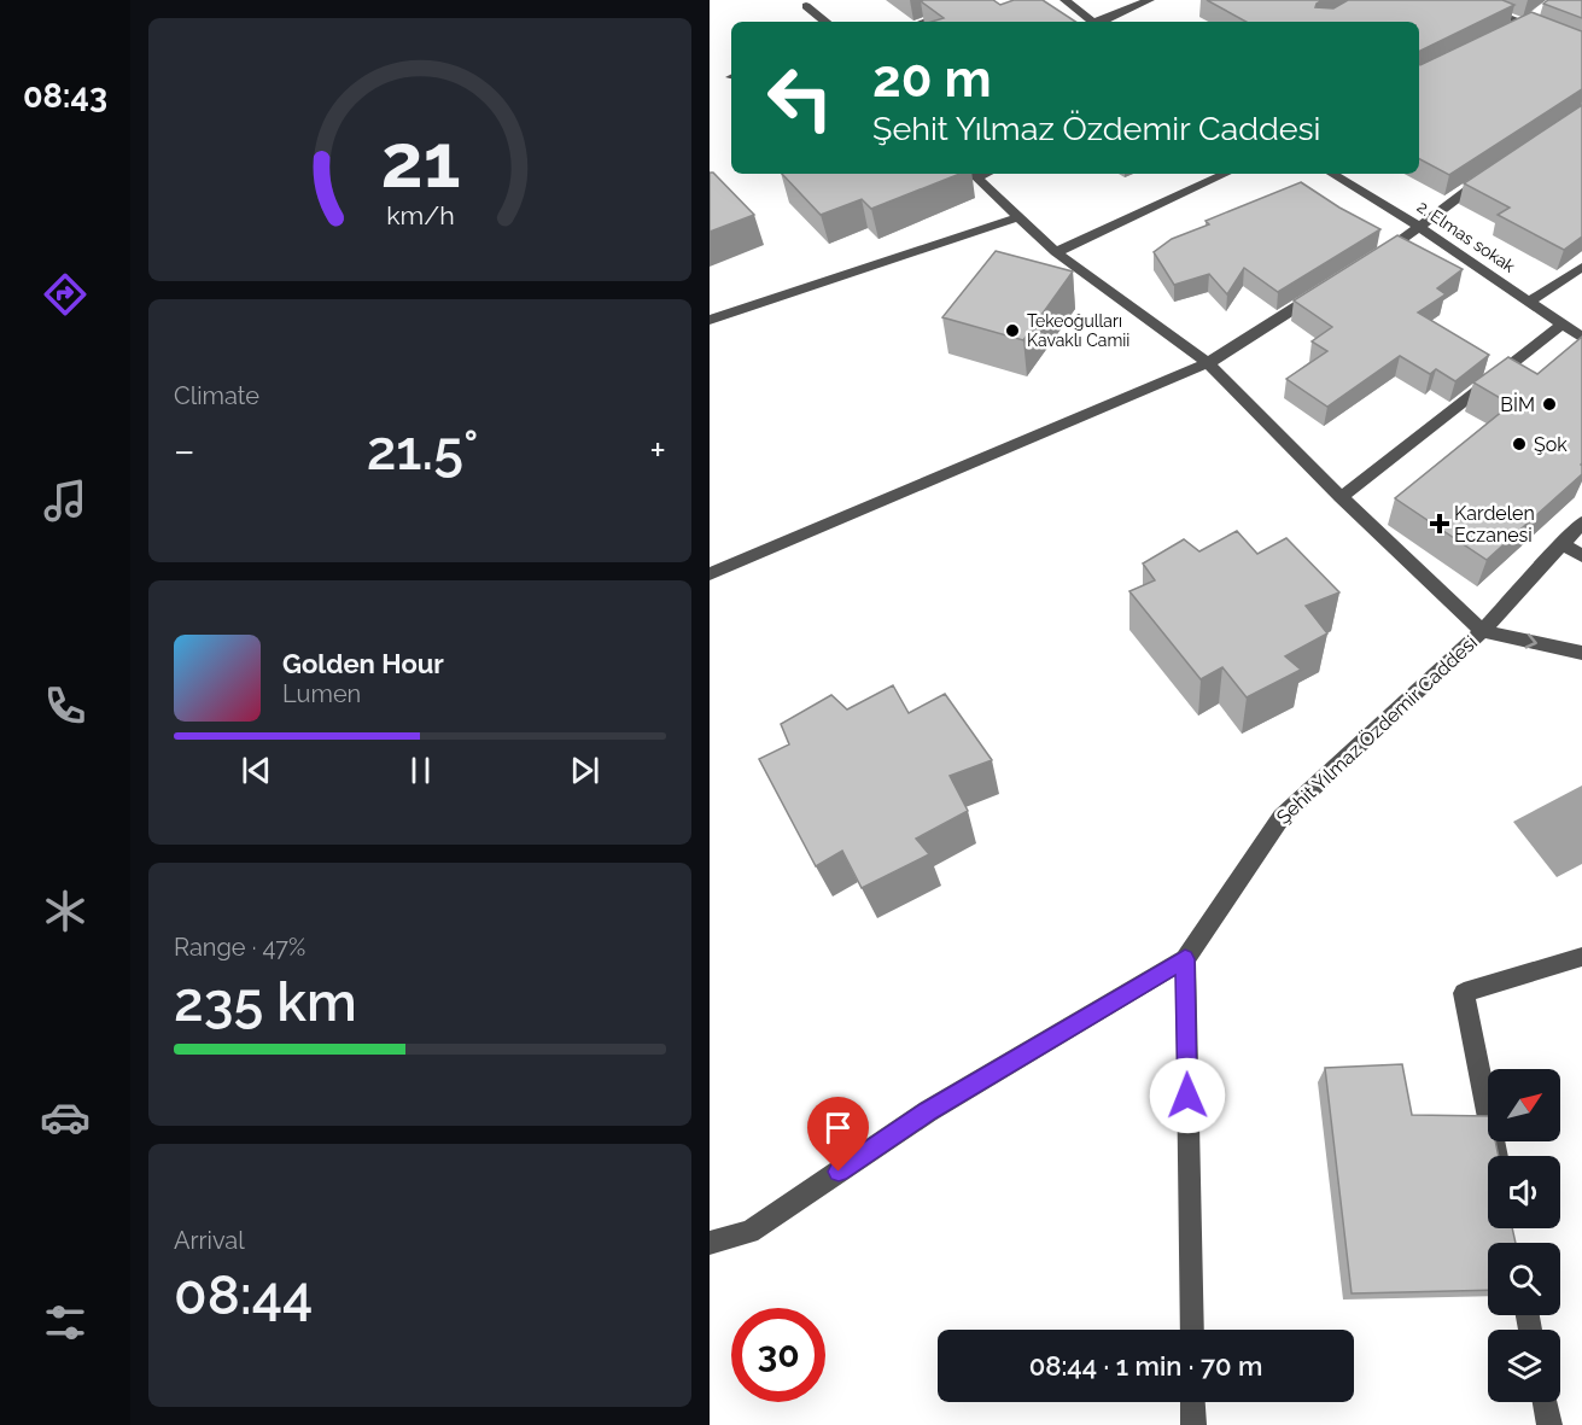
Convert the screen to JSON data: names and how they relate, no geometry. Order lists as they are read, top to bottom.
{
  "streets": {
    "street": ["2. Elmas sokak", "Şehit Yılmaz Özdemir Caddesi"]
  },
  "places": {
    "other": ["Tekeoğulları Kavaklı Camii", "BİM", "Şok"],
    "health": ["Kardelen Eczanesi"]
  },
  "north": "top right",
  "page": {
    "tabs": "08:43",
    "turn": ["20 m", "Şehit Yılmaz Özdemir Caddesi"],
    "tile": [
      "Climate",
      ["Range · 47%", "235 km"],
      ["Arrival", "08:44"]
    ],
    "heat": ["−", "21.5°", "+"],
    "song": ["Golden Hour", "Lumen"],
    "limit": "30",
    "trip": "08:44 · 1 min · 70 m",
    "gauge": ["21", "km/h"]
  }
}
